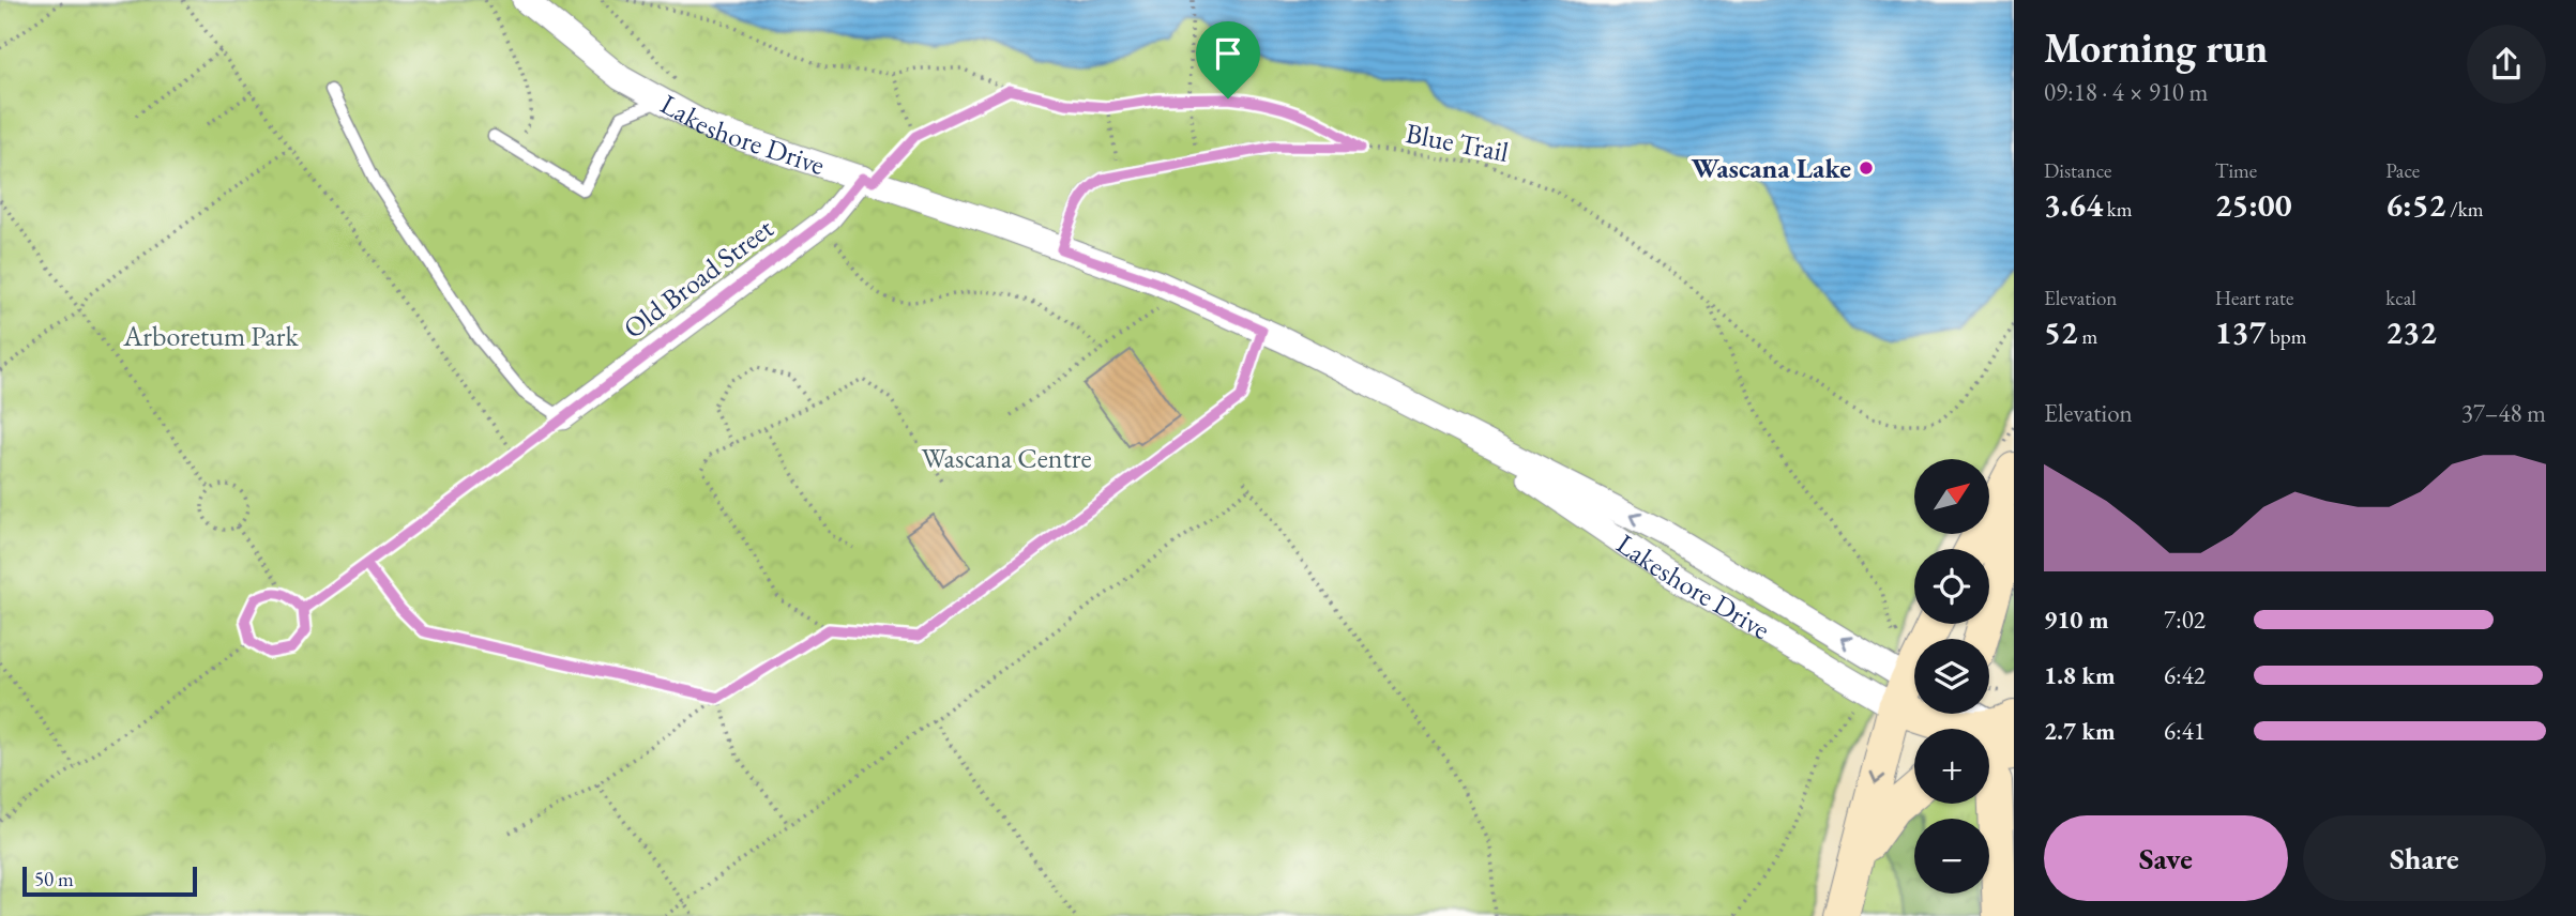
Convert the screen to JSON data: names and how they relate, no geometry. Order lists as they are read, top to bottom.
{
  "streets": {
    "street": ["Lakeshore Drive", "Old Broad Street"],
    "path": ["Blue Trail"]
  },
  "crossings": [
    ["Lakeshore Drive", "Old Broad Street"]
  ],
  "parks": ["Arboretum Park", "Wascana Centre"],
  "places": ["Wascana Lake"],
  "scale_bar": "50 m",
  "north": "top right",
  "page": {
    "heading": ["Morning run", "09:18 · 4 × 910 m"],
    "stats": [
      ["Distance", "3.64 km"],
      ["Time", "25:00"],
      ["Pace", "6:52 /km"],
      ["Elevation", "52 m"],
      ["Heart rate", "137 bpm"],
      ["kcal", "232"]
    ],
    "chart": ["Elevation", "37–48 m"],
    "map_buttons": ["+", "−"],
    "list": [
      {
        "name": "910 m",
        "note": "7:02"
      },
      {
        "name": "1.8 km",
        "note": "6:42"
      },
      {
        "name": "2.7 km",
        "note": "6:41"
      }
    ],
    "buttons": ["Save", "Share"],
    "scale": "50 m"
  }
}
